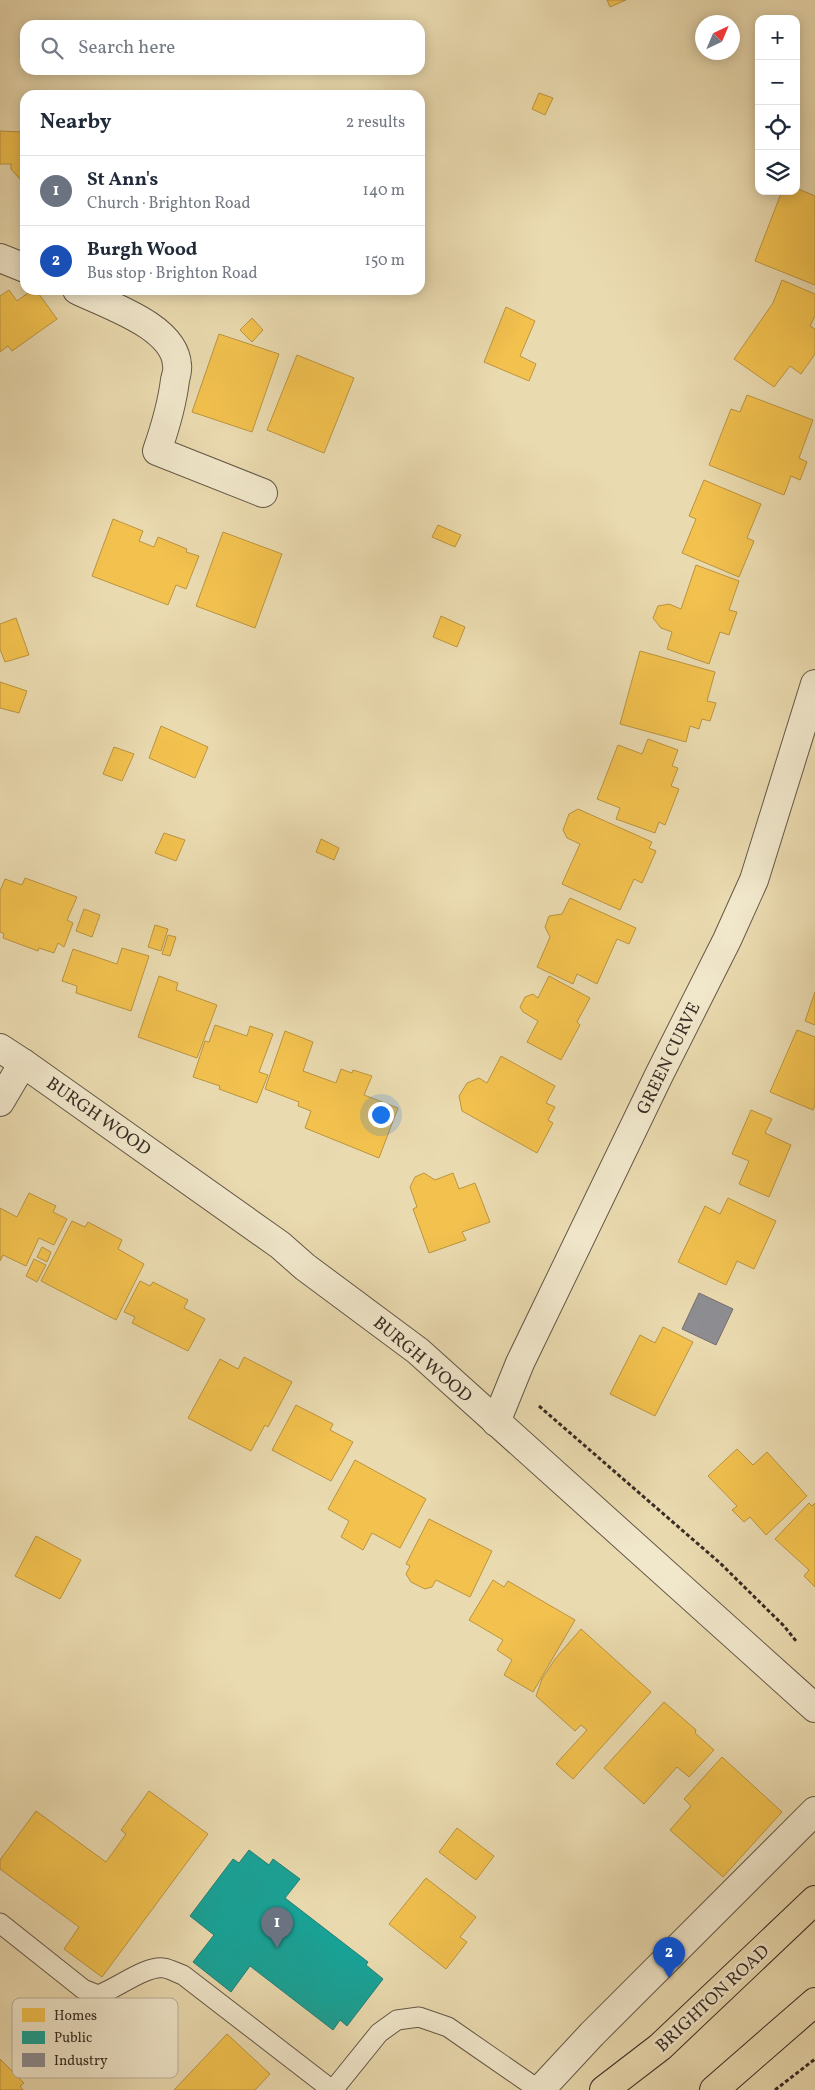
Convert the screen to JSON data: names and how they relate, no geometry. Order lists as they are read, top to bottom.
{
  "streets": {
    "highway": ["BRIGHTON ROAD"],
    "street": ["GREEN CURVE", "BURGH WOOD"]
  },
  "crossings": [
    ["GREEN CURVE", "BURGH WOOD"]
  ],
  "legend": ["Homes", "Public", "Industry"],
  "north": "top right",
  "page": {
    "map_buttons": ["+", "−"],
    "search": "Search here",
    "heading": ["Nearby", "2 results"],
    "list": [
      {
        "mark": "1",
        "name": "St Ann's",
        "note": "Church · Brighton Road",
        "value": "140 m"
      },
      {
        "mark": "2",
        "name": "Burgh Wood",
        "note": "Bus stop · Brighton Road",
        "value": "150 m"
      }
    ],
    "pins": ["1", "2"]
  }
}
